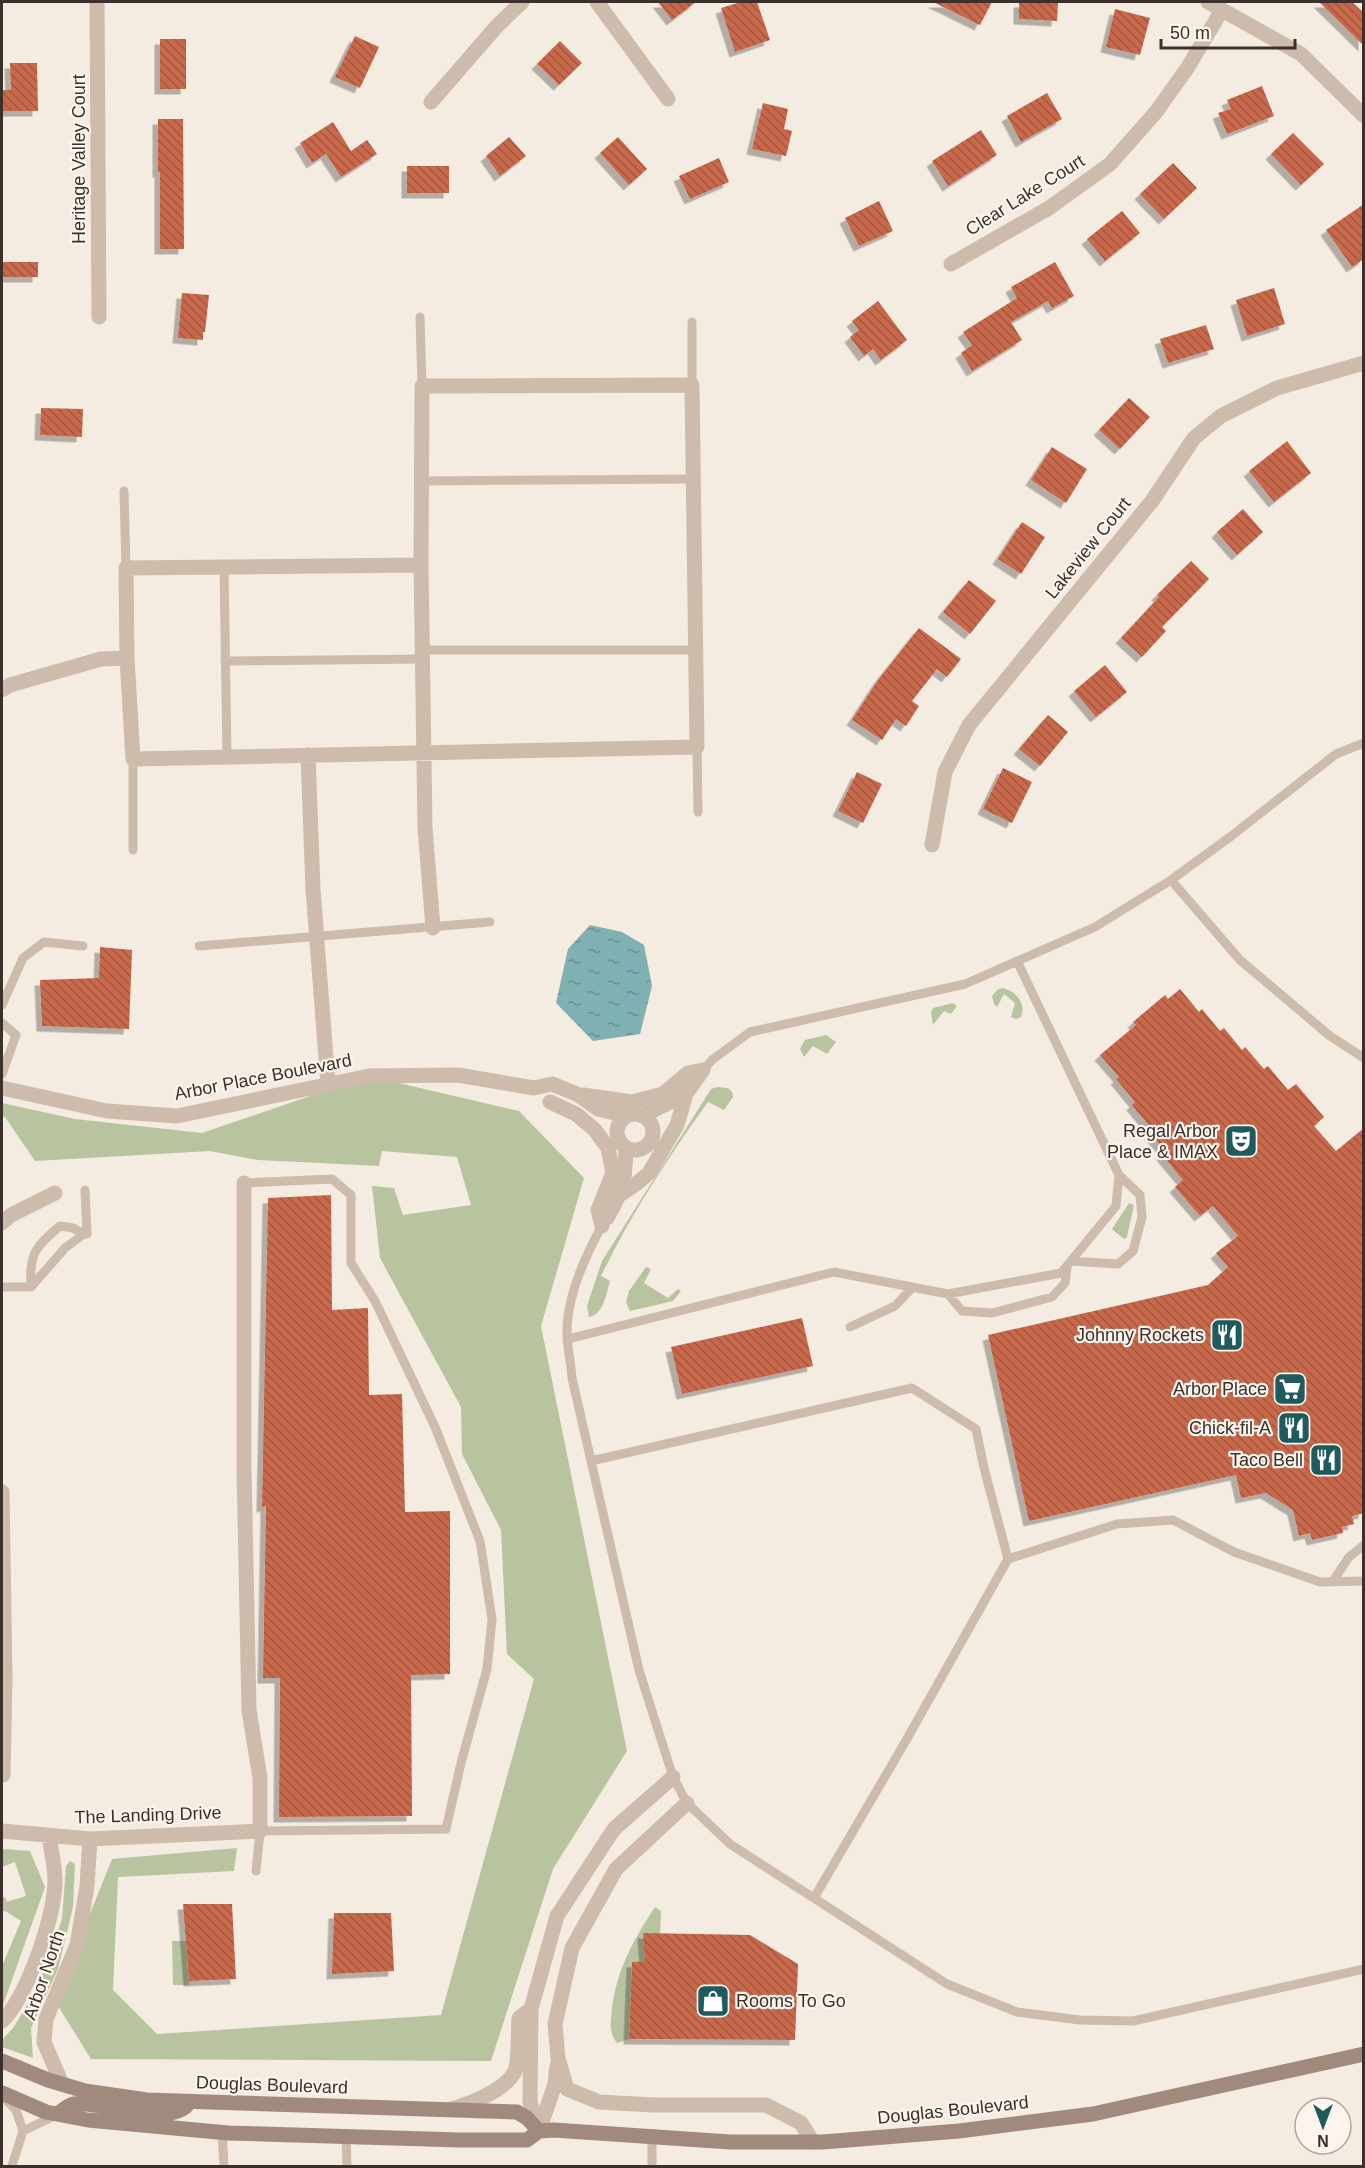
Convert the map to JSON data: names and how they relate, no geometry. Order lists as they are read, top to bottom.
{
  "streets": {
    "main road": ["Douglas Boulevard"],
    "street": [
      "Heritage Valley Court",
      "Clear Lake Court",
      "Lakeview Court",
      "Arbor Place Boulevard",
      "The Landing Drive",
      "Arbor North"
    ]
  },
  "crossings": [
    ["The Landing Drive", "Arbor North"],
    ["Arbor North", "Douglas Boulevard"]
  ],
  "places": {
    "theatre": ["Regal Arbor Place & IMAX"],
    "restaurant": ["Johnny Rockets", "Chick-fil-A", "Taco Bell"],
    "supermarket": ["Arbor Place"],
    "shop": ["Rooms To Go"]
  },
  "scale_bar": "50 m",
  "north": "bottom"
}
